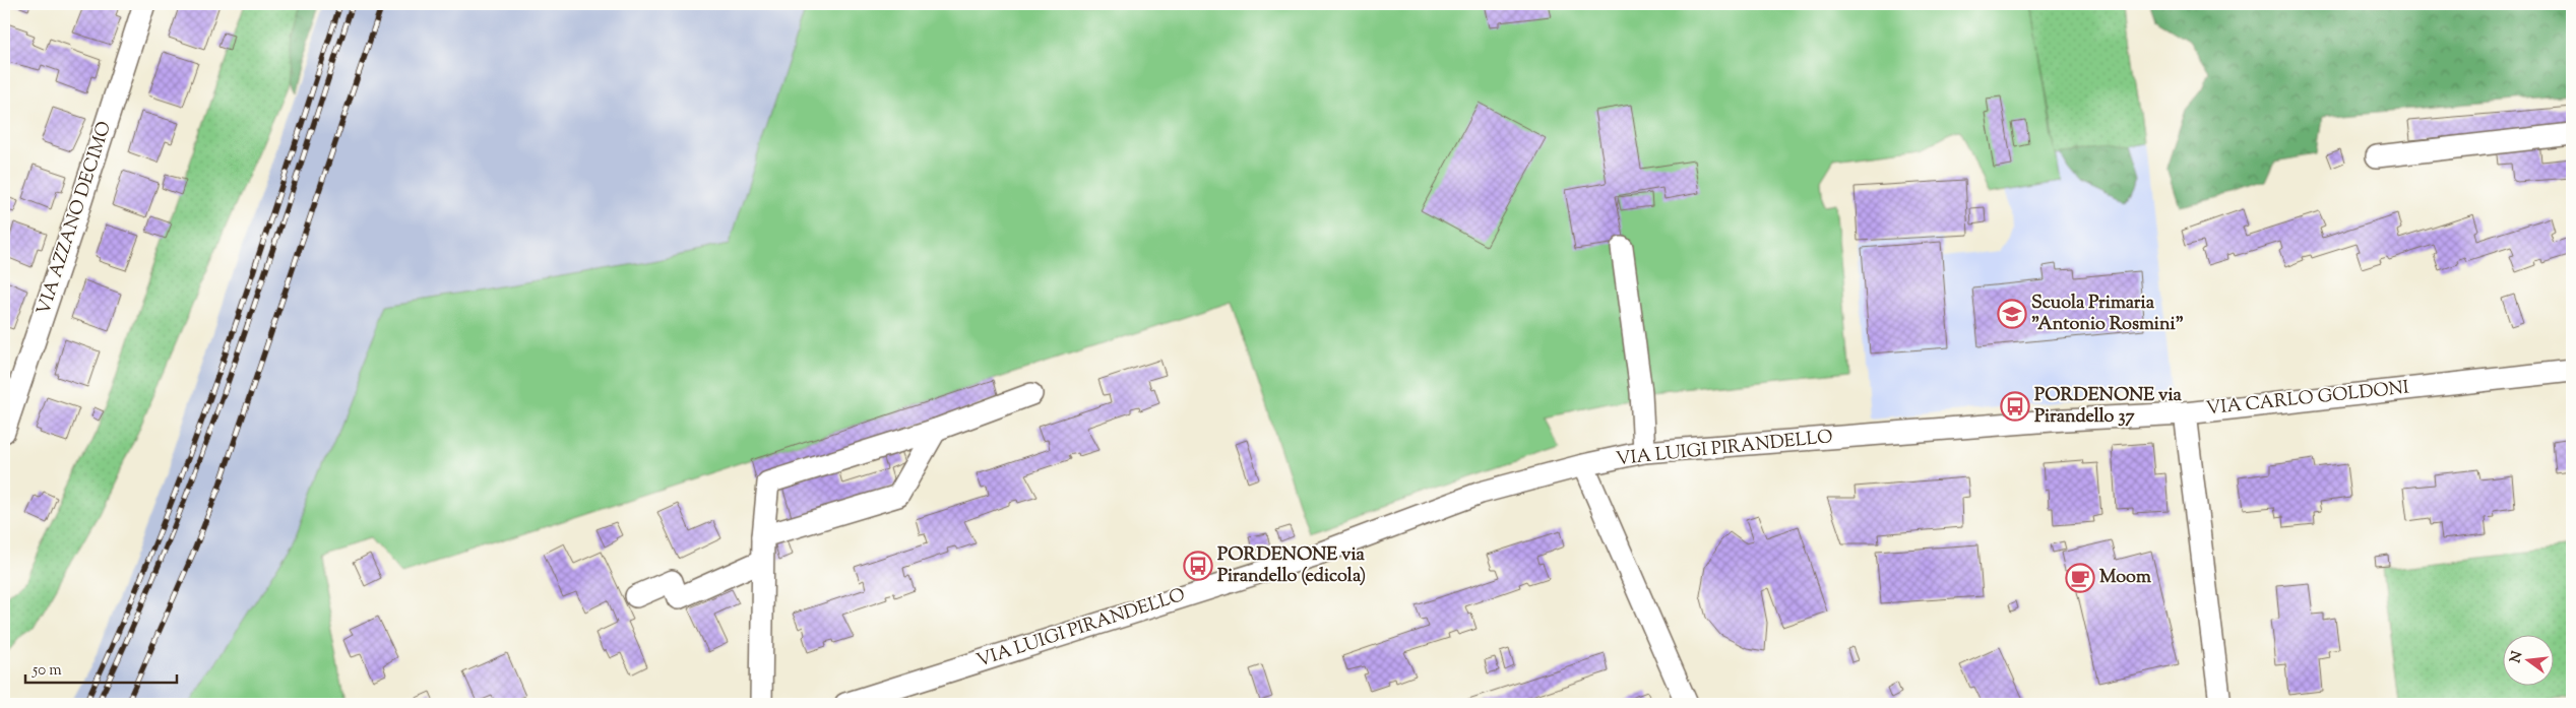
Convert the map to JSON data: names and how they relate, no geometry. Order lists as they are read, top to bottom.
{
  "streets": {
    "street": ["VIA AZZANO DECIMO", "VIA CARLO GOLDONI", "VIA LUIGI PIRANDELLO"]
  },
  "crossings": [
    ["VIA CARLO GOLDONI", "VIA LUIGI PIRANDELLO"]
  ],
  "places": {
    "school or university": ["Scuola Primaria \"Antonio Rosmini\""],
    "bus stop": ["PORDENONE via Pirandello 37", "PORDENONE via Pirandello (edicola)"],
    "cafe": ["Moom"]
  },
  "scale_bar": "50 m",
  "north": "left"
}
